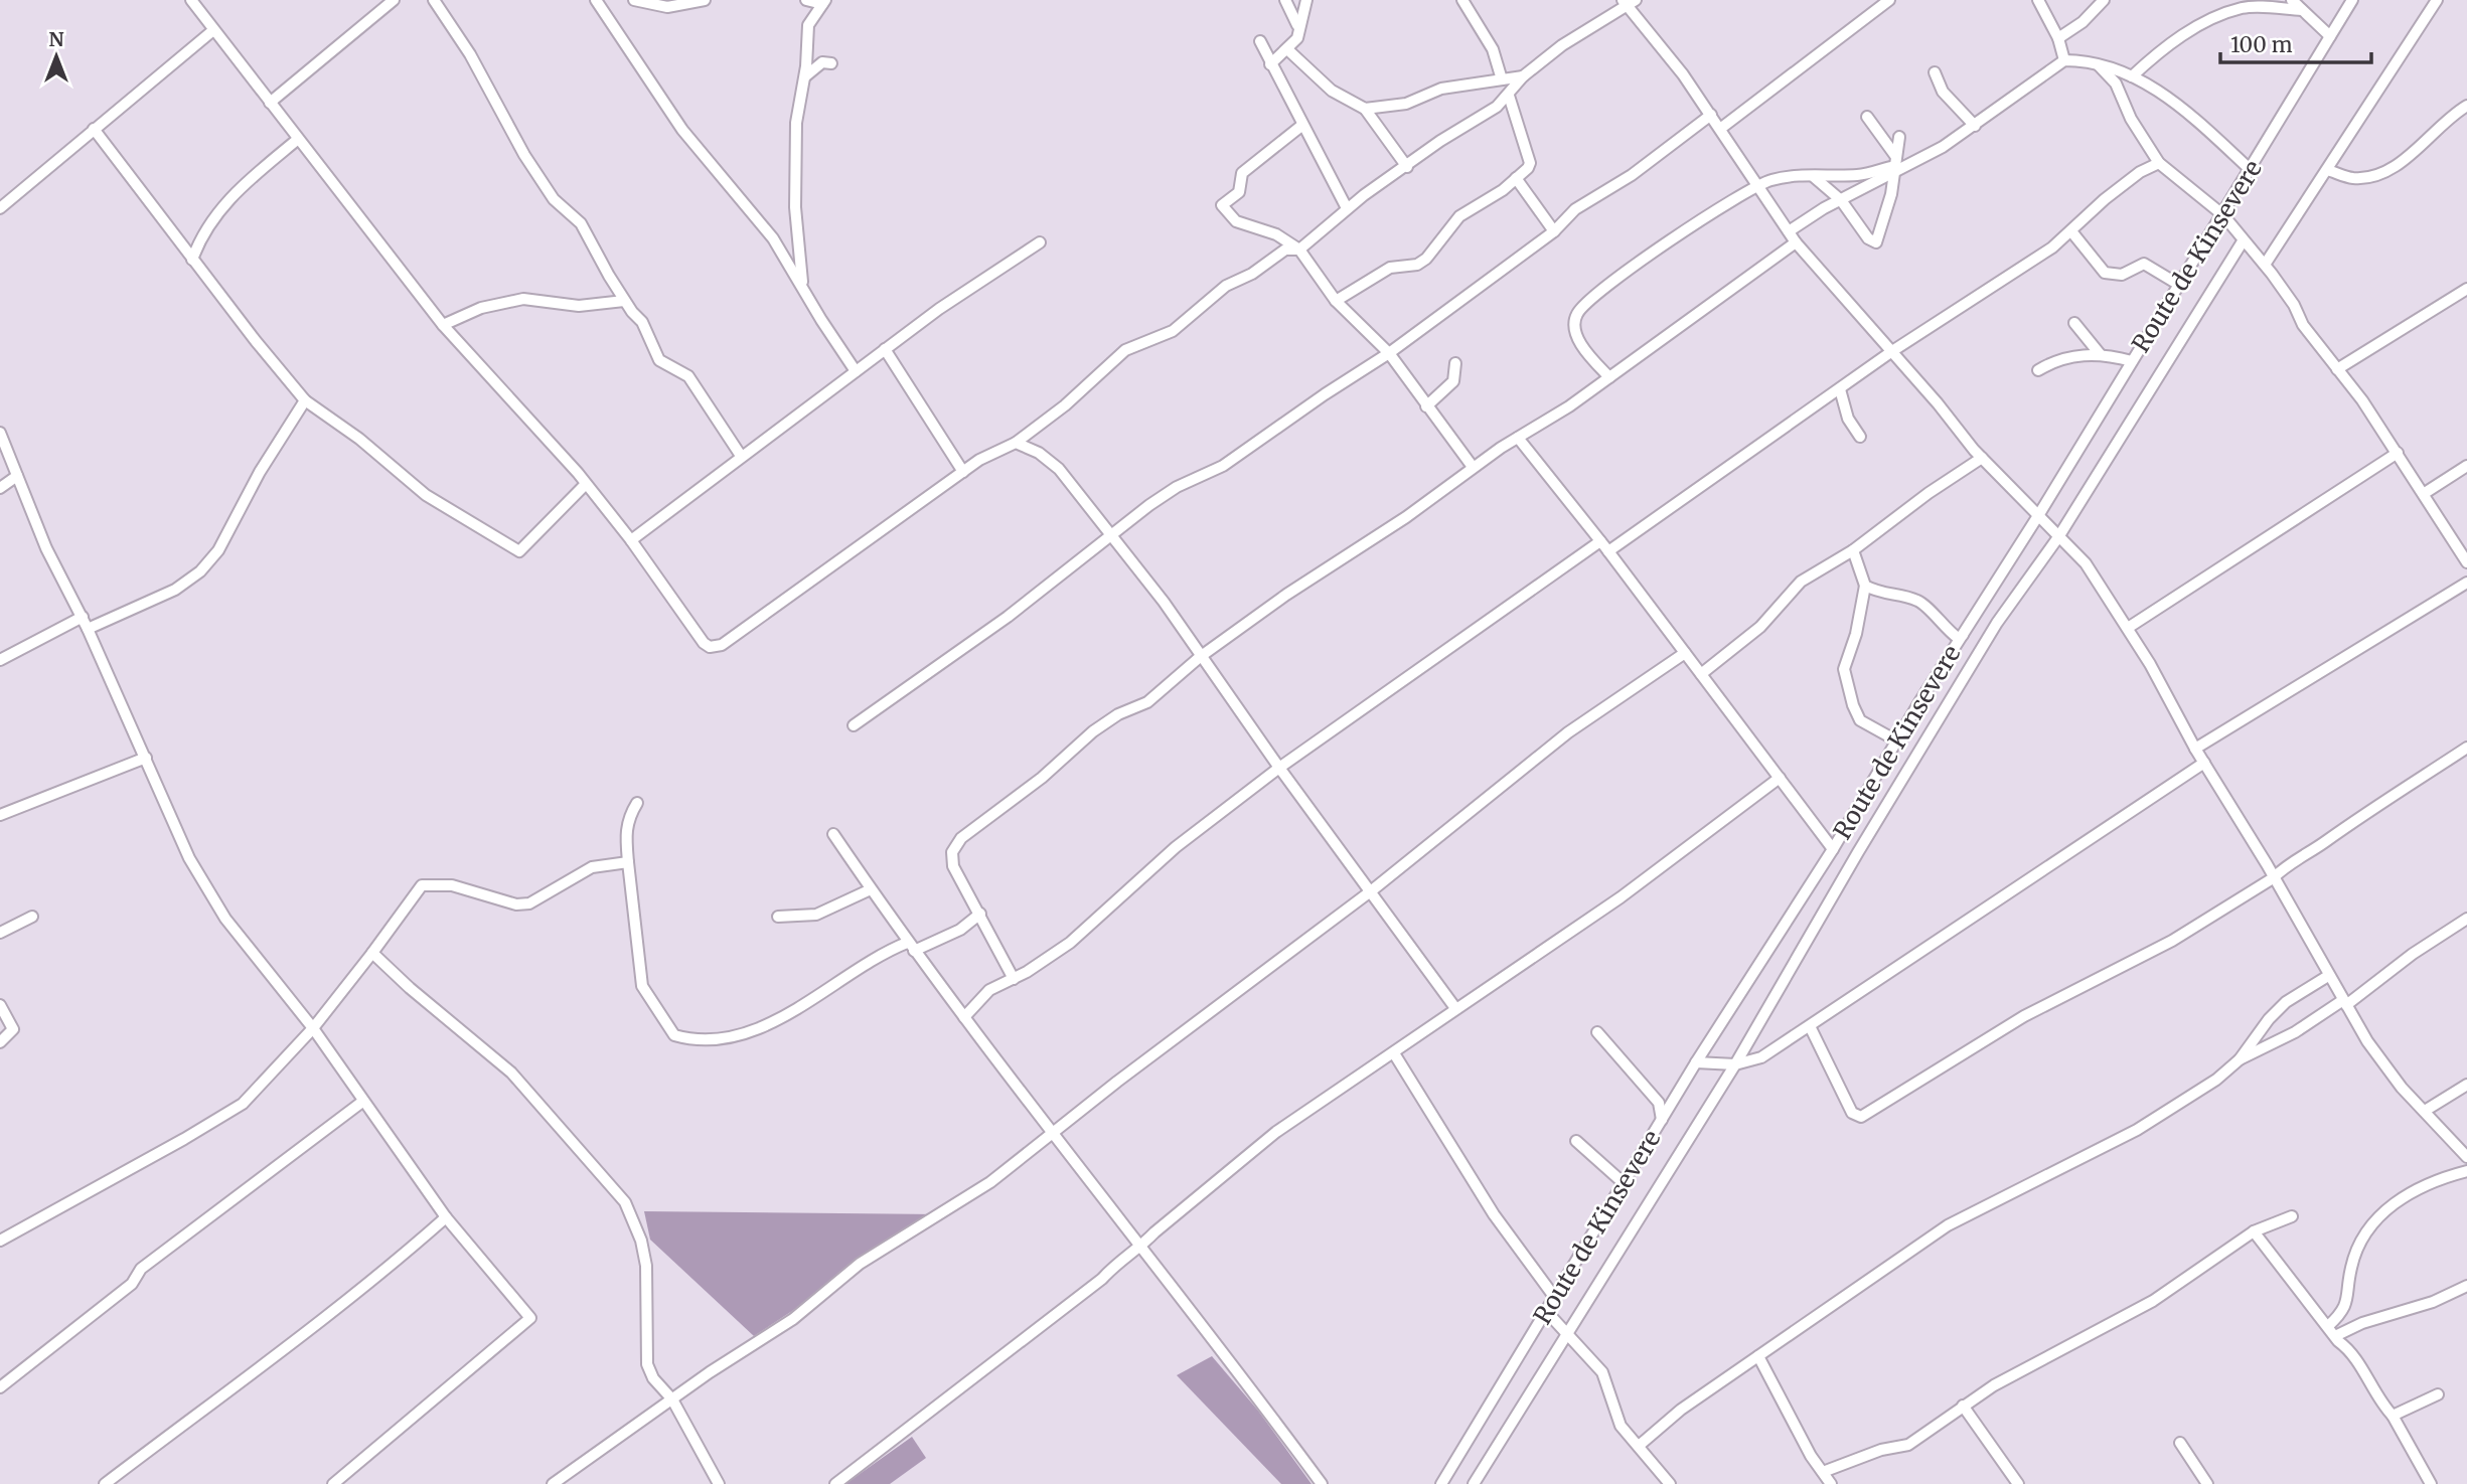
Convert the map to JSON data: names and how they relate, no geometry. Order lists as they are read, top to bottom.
{
  "streets": {
    "street": ["Route de Kinsevere"]
  },
  "scale_bar": "100 m",
  "north": "top"
}
